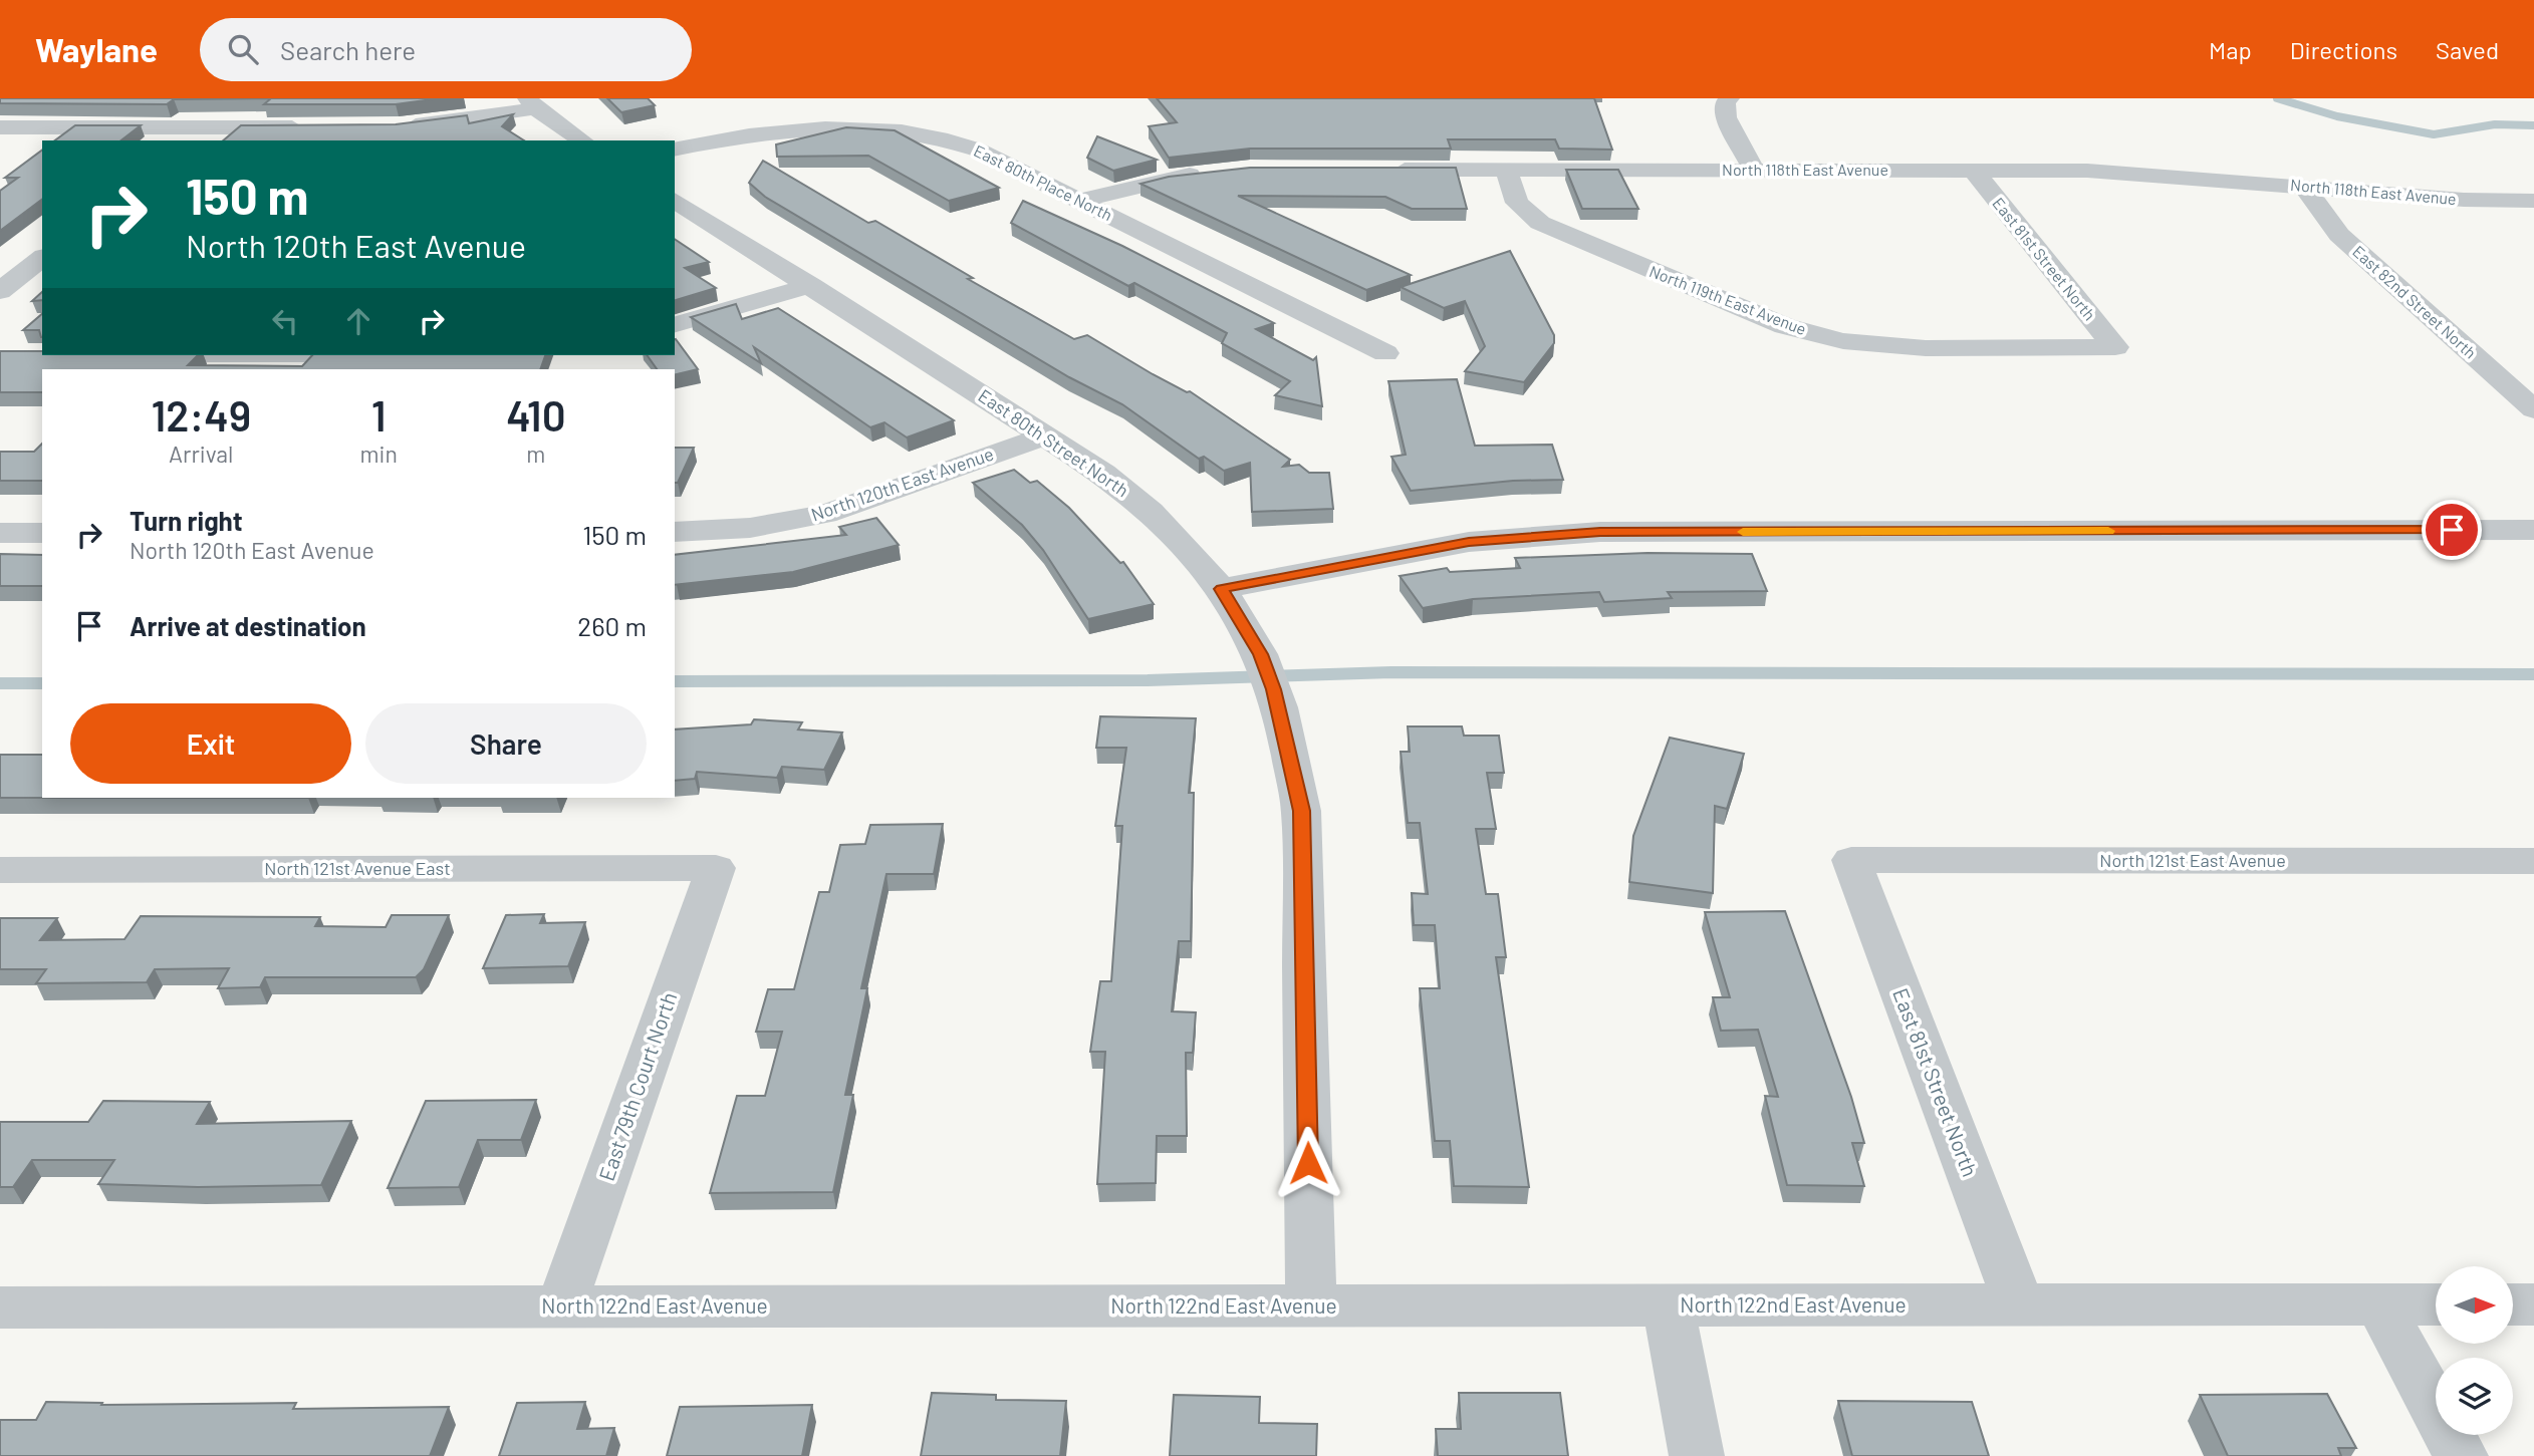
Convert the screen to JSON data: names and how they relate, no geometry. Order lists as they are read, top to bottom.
{
  "streets": {
    "street": [
      "North 118th East Avenue",
      "East 80th Place North",
      "East 81st Street North",
      "North 119th East Avenue",
      "East 82nd Street North",
      "East 80th Street North",
      "North 120th East Avenue",
      "North 121st East Avenue",
      "North 121st Avenue East",
      "East 79th Court North",
      "North 122nd East Avenue"
    ]
  },
  "crossings": [
    ["North 118th East Avenue", "East 81st Street North"],
    ["North 118th East Avenue", "North 119th East Avenue"],
    ["North 118th East Avenue", "East 82nd Street North"],
    ["East 81st Street North", "North 119th East Avenue"],
    ["East 81st Street North", "North 121st East Avenue"],
    ["East 81st Street North", "North 122nd East Avenue"],
    ["East 80th Street North", "North 120th East Avenue"],
    ["East 80th Street North", "North 122nd East Avenue"],
    ["North 121st Avenue East", "East 79th Court North"],
    ["East 79th Court North", "North 122nd East Avenue"]
  ],
  "north": "right",
  "page": {
    "header": "Waylane",
    "search": "Search here",
    "nav": ["Map", "Directions", "Saved"],
    "turn": ["150 m", "North 120th East Avenue"],
    "eta": [
      "12:49",
      "Arrival",
      "1",
      "min",
      "410",
      "m"
    ],
    "list": [
      {
        "name": "Turn right",
        "note": "North 120th East Avenue",
        "value": "150 m"
      },
      {
        "name": "Arrive at destination",
        "value": "260 m"
      }
    ],
    "buttons": ["Exit", "Share"]
  }
}
